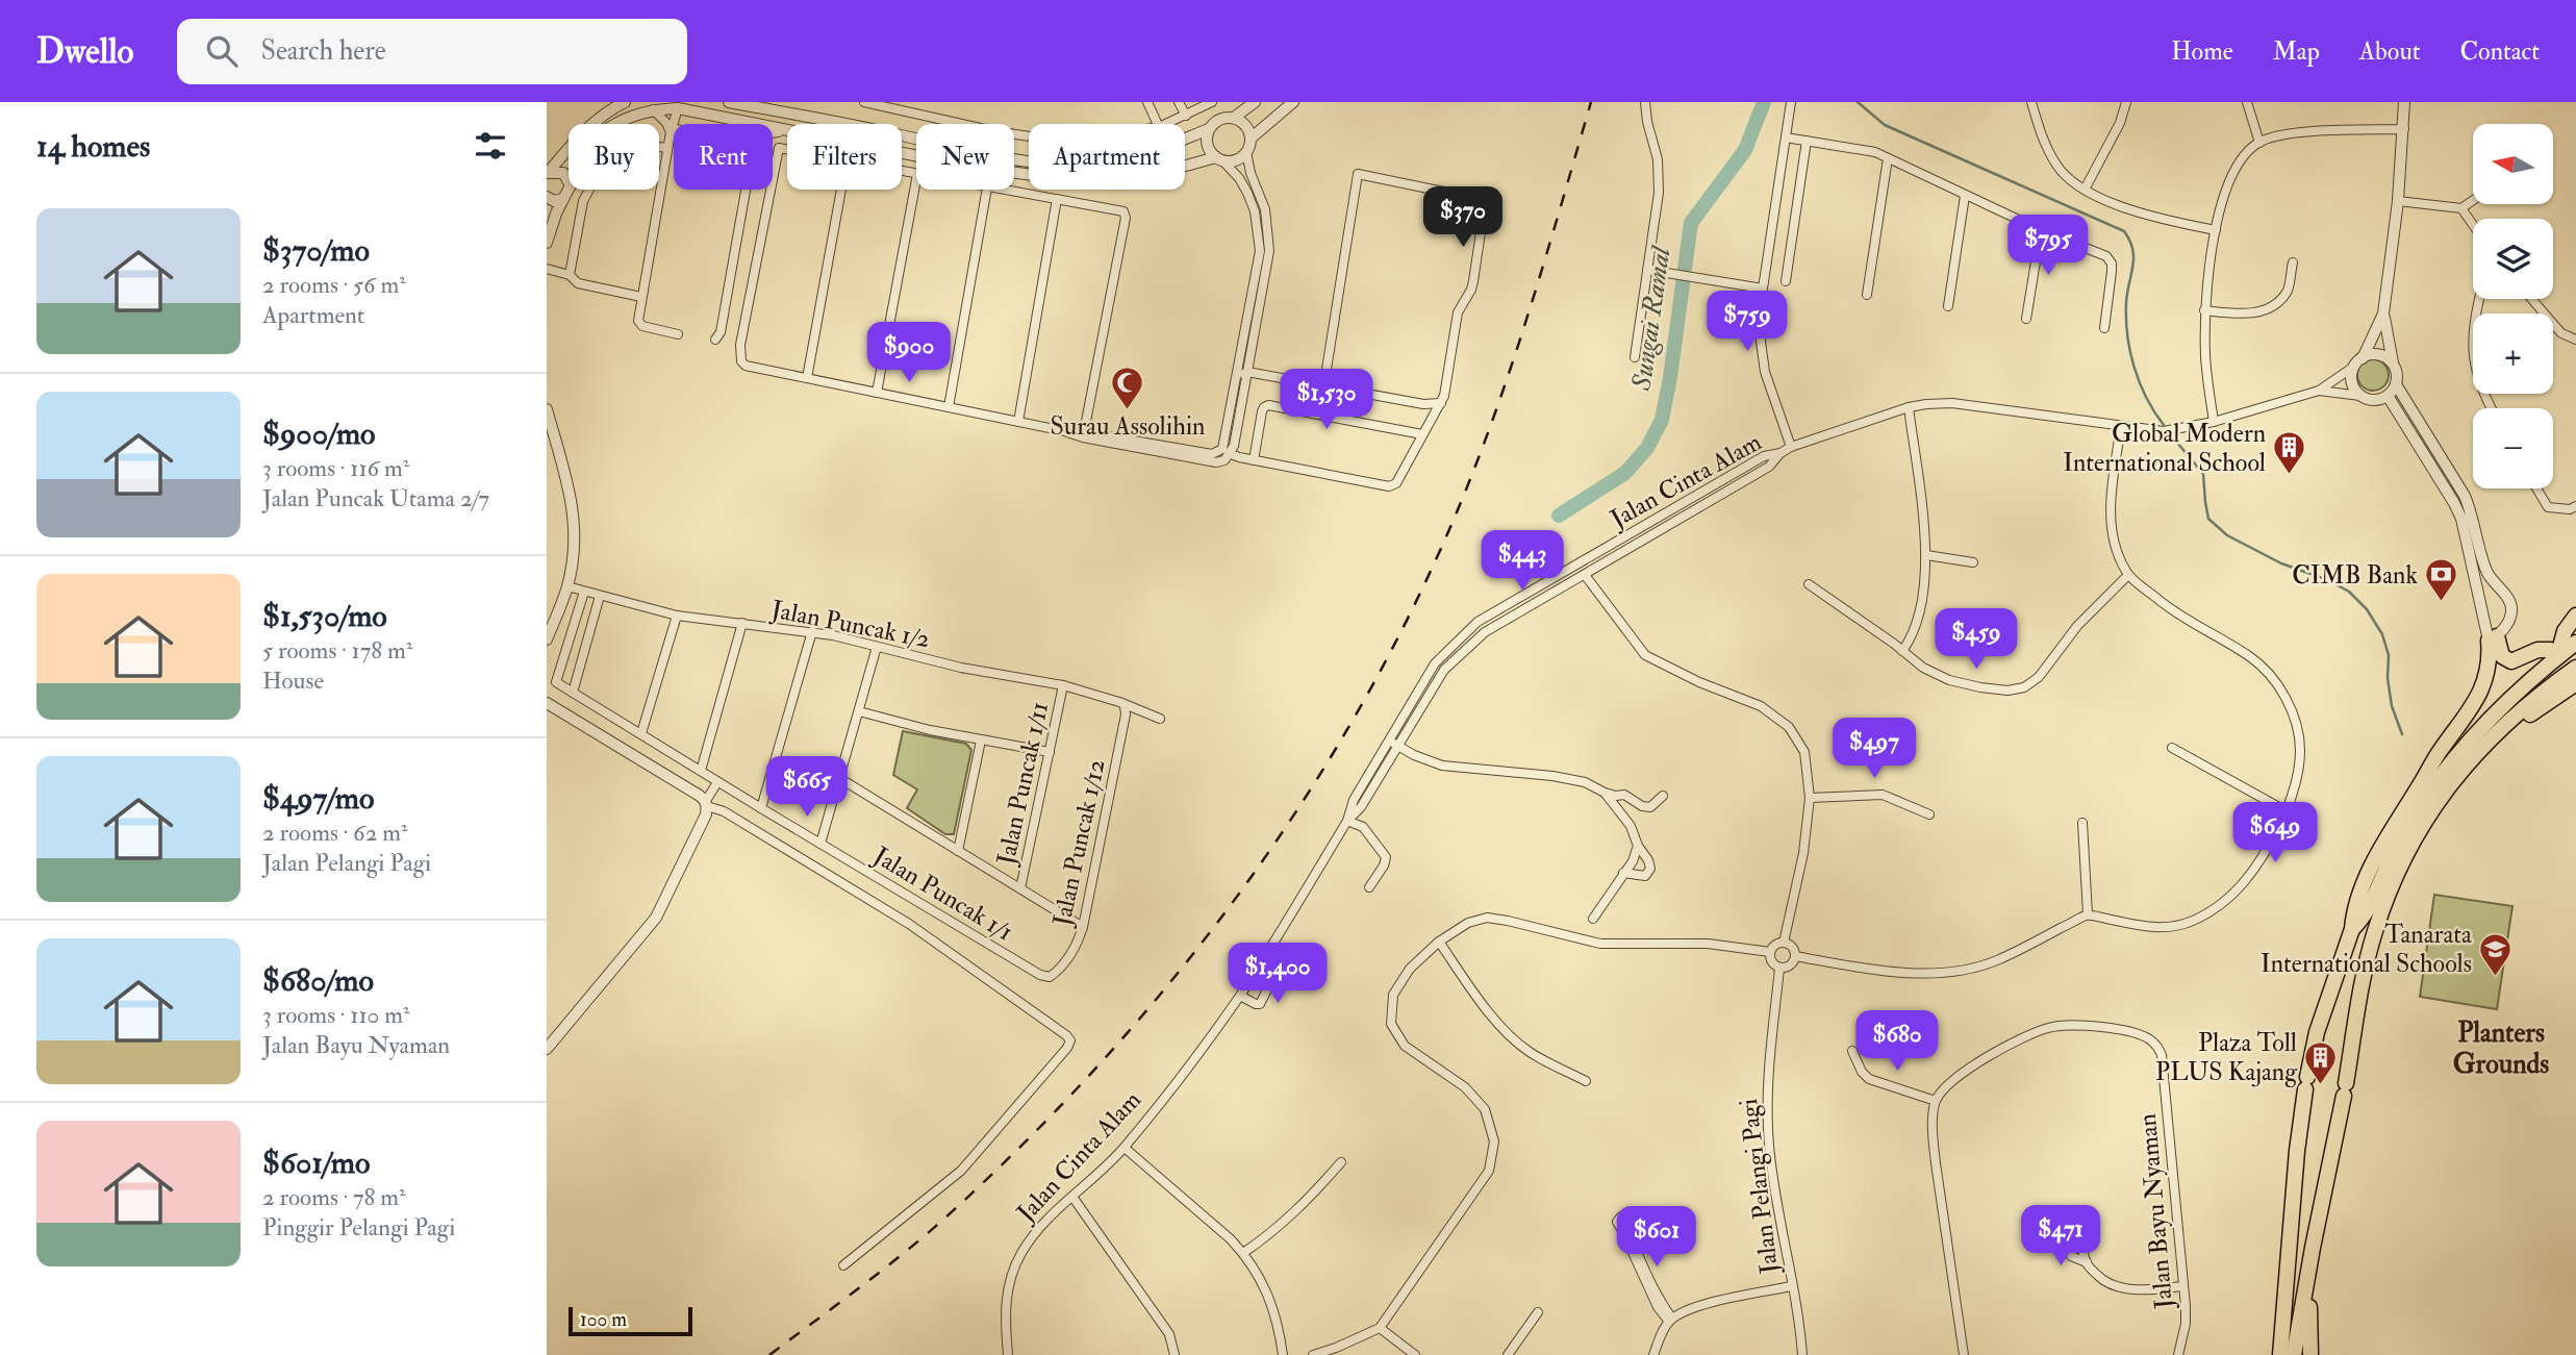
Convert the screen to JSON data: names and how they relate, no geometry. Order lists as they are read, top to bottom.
{
  "streets": {
    "street": [
      "Jalan Cinta Alam",
      "Jalan Puncak 1/2",
      "Jalan Puncak 1/11",
      "Jalan Puncak 1/12",
      "Jalan Puncak 1/1",
      "Jalan Pelangi Pagi",
      "Jalan Bayu Nyaman"
    ]
  },
  "crossings": [
    ["Jalan Puncak 1/2", "Jalan Puncak 1/11"],
    ["Jalan Puncak 1/2", "Jalan Puncak 1/12"],
    ["Jalan Puncak 1/2", "Jalan Puncak 1/1"],
    ["Jalan Puncak 1/12", "Jalan Puncak 1/1"]
  ],
  "districts": ["Planters Grounds"],
  "water": ["Sungai Ramal"],
  "places": {
    "mosque": ["Surau Assolihin"],
    "building": ["Global Modern International School", "Plaza Toll PLUS Kajang"],
    "bank": ["CIMB Bank"],
    "school or university": ["Tanarata International Schools"]
  },
  "scale_bar": "100 m",
  "north": "left",
  "page": {
    "header": "Dwello",
    "search": "Search here",
    "nav": [
      "Home",
      "Map",
      "About",
      "Contact"
    ],
    "heading": "14 homes",
    "map_buttons": ["+", "−"],
    "chip": [
      "Buy",
      "Rent",
      "Filters",
      "New",
      "Apartment"
    ],
    "price": [
      "$370",
      "$795",
      "$759",
      "$900",
      "$1,530",
      "$443",
      "$459",
      "$497",
      "$665",
      "$649",
      "$1,400",
      "$680",
      "$471",
      "$601"
    ],
    "list": [
      {
        "name": "$370/mo",
        "note": "2 rooms · 56 m² · Apartment"
      },
      {
        "name": "$900/mo",
        "note": "3 rooms · 116 m² · Jalan Puncak Utama 2/7"
      },
      {
        "name": "$1,530/mo",
        "note": "5 rooms · 178 m² · House"
      },
      {
        "name": "$497/mo",
        "note": "2 rooms · 62 m² · Jalan Pelangi Pagi"
      },
      {
        "name": "$680/mo",
        "note": "3 rooms · 110 m² · Jalan Bayu Nyaman"
      },
      {
        "name": "$601/mo",
        "note": "2 rooms · 78 m² · Pinggir Pelangi Pagi"
      }
    ],
    "scale": "100 m"
  }
}
